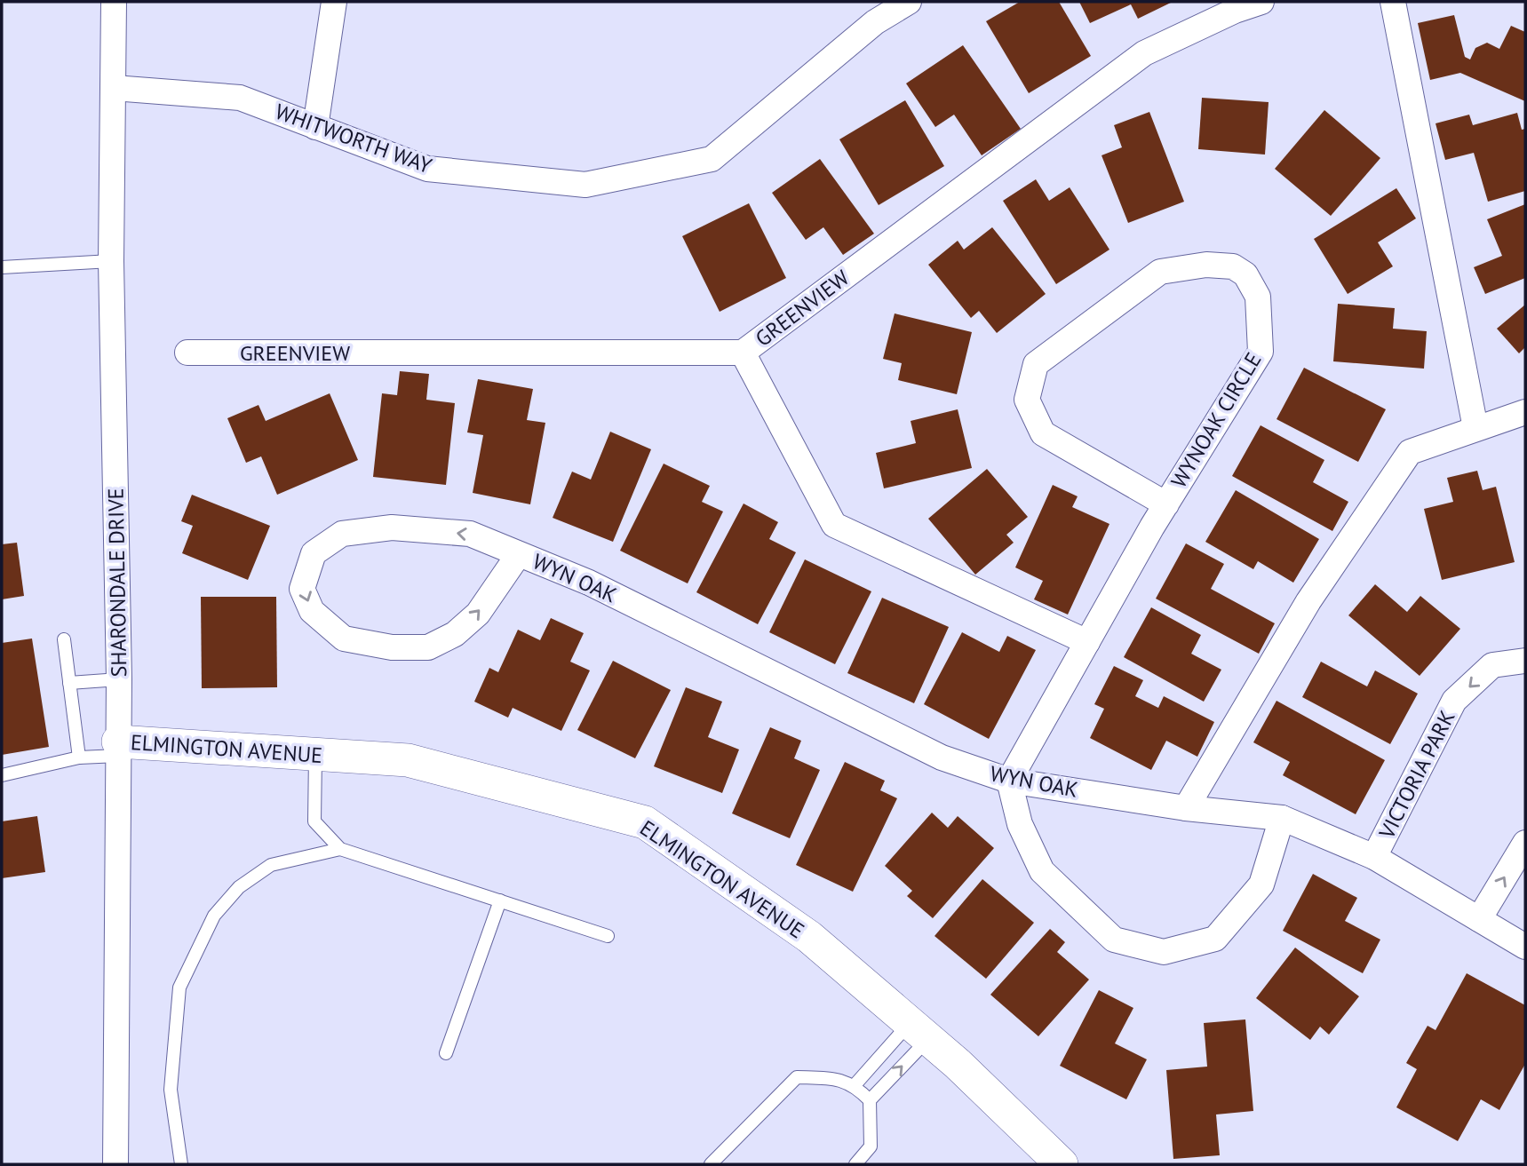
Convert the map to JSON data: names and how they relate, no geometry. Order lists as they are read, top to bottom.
{
  "streets": {
    "street": [
      "WHITWORTH WAY",
      "GREENVIEW",
      "WYNOAK CIRCLE",
      "WYN OAK",
      "SHARONDALE DRIVE",
      "ELMINGTON AVENUE",
      "VICTORIA PARK"
    ]
  },
  "crossings": [
    ["WHITWORTH WAY", "SHARONDALE DRIVE"],
    ["WYNOAK CIRCLE", "WYN OAK"],
    ["WYN OAK", "VICTORIA PARK"],
    ["SHARONDALE DRIVE", "ELMINGTON AVENUE"]
  ]
}
